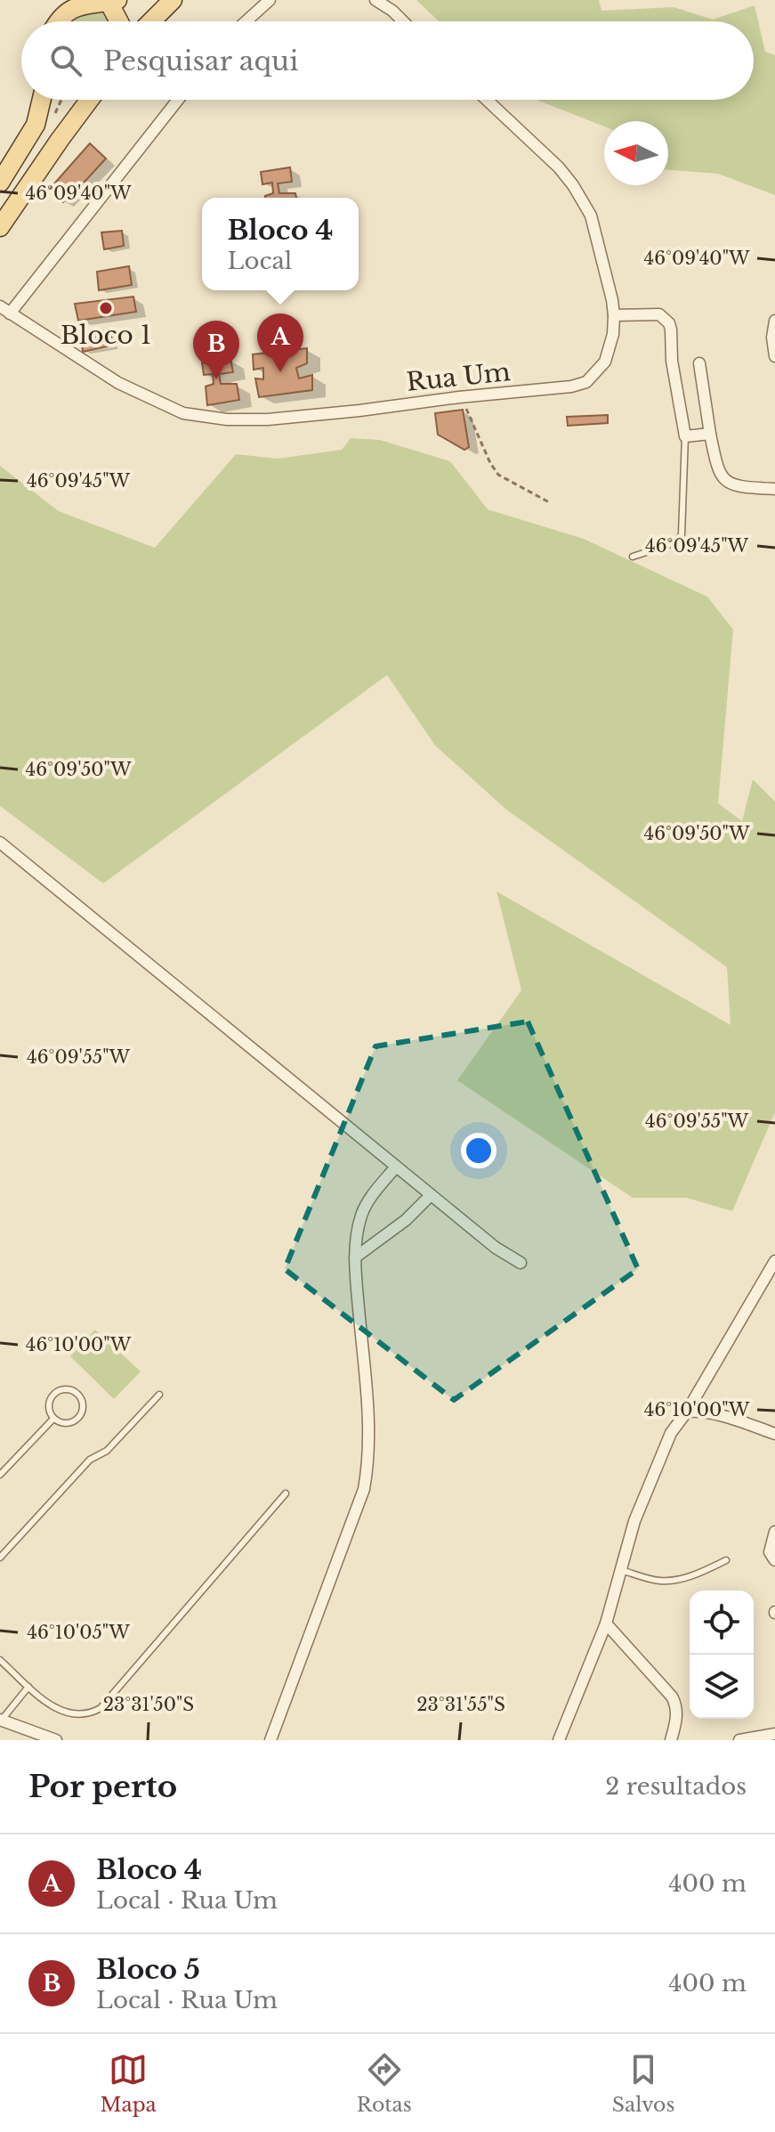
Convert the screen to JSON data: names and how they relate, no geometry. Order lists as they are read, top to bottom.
{
  "streets": {
    "street": ["Rua Um"]
  },
  "places": ["Bloco 1"],
  "north": "left",
  "page": {
    "search": "Pesquisar aqui",
    "popup": ["Bloco 4", "Local"],
    "pins": ["A", "B"],
    "heading": ["Por perto", "2 resultados"],
    "list": [
      {
        "mark": "A",
        "name": "Bloco 4",
        "note": "Local · Rua Um",
        "value": "400 m"
      },
      {
        "mark": "B",
        "name": "Bloco 5",
        "note": "Local · Rua Um",
        "value": "400 m"
      }
    ],
    "nav": ["Mapa", "Rotas", "Salvos"]
  },
  "coordinates": [
    "46°09'40\"W",
    "46°09'45\"W",
    "46°09'50\"W",
    "46°09'55\"W",
    "46°10'00\"W",
    "46°10'05\"W",
    "23°31'50\"S",
    "23°31'55\"S"
  ]
}
